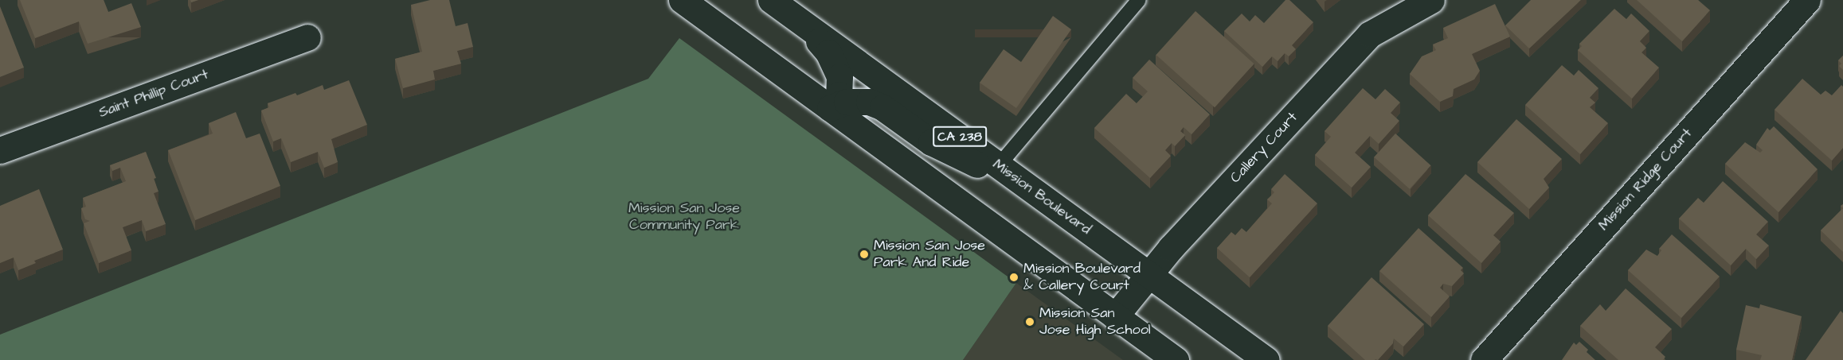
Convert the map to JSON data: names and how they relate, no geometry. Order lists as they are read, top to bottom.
{
  "streets": {
    "main road": [
      "Saint Phillip Court",
      "CA 238",
      "Callery Court",
      "Mission Ridge Court",
      "Mission Boulevard"
    ]
  },
  "crossings": [
    ["Callery Court", "Mission Boulevard"]
  ],
  "parks": ["Mission San Jose Community Park"],
  "places": ["Mission San Jose Park And Ride", "Mission Boulevard & Callery Court", "Mission San Jose High School"]
}
